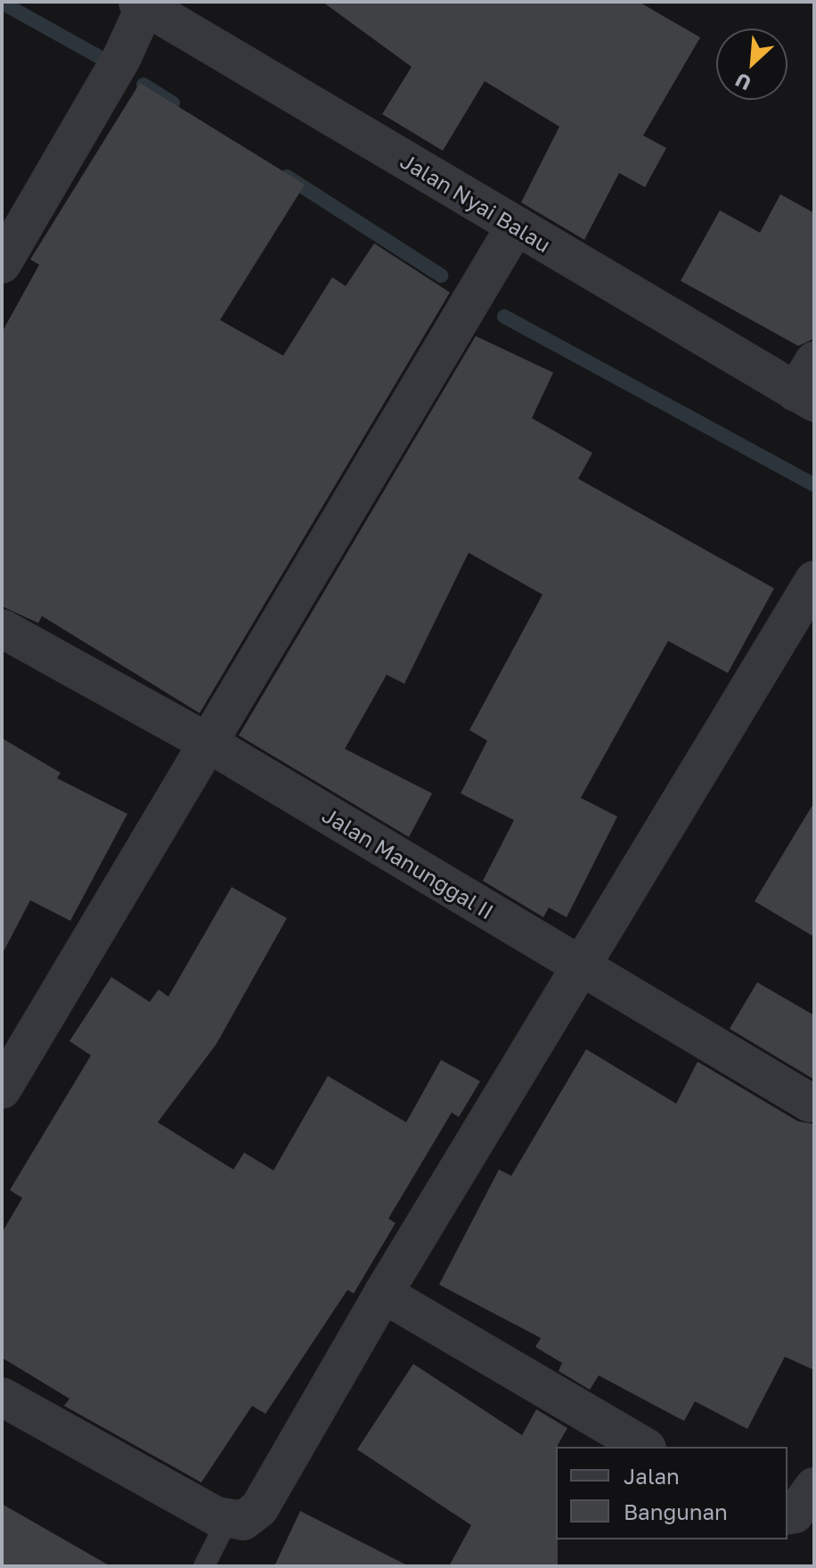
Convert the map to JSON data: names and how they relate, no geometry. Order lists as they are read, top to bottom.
{
  "streets": {
    "street": ["Jalan Nyai Balau", "Jalan Manunggal II"]
  },
  "legend": ["Jalan", "Bangunan"],
  "north": "bottom left"
}
